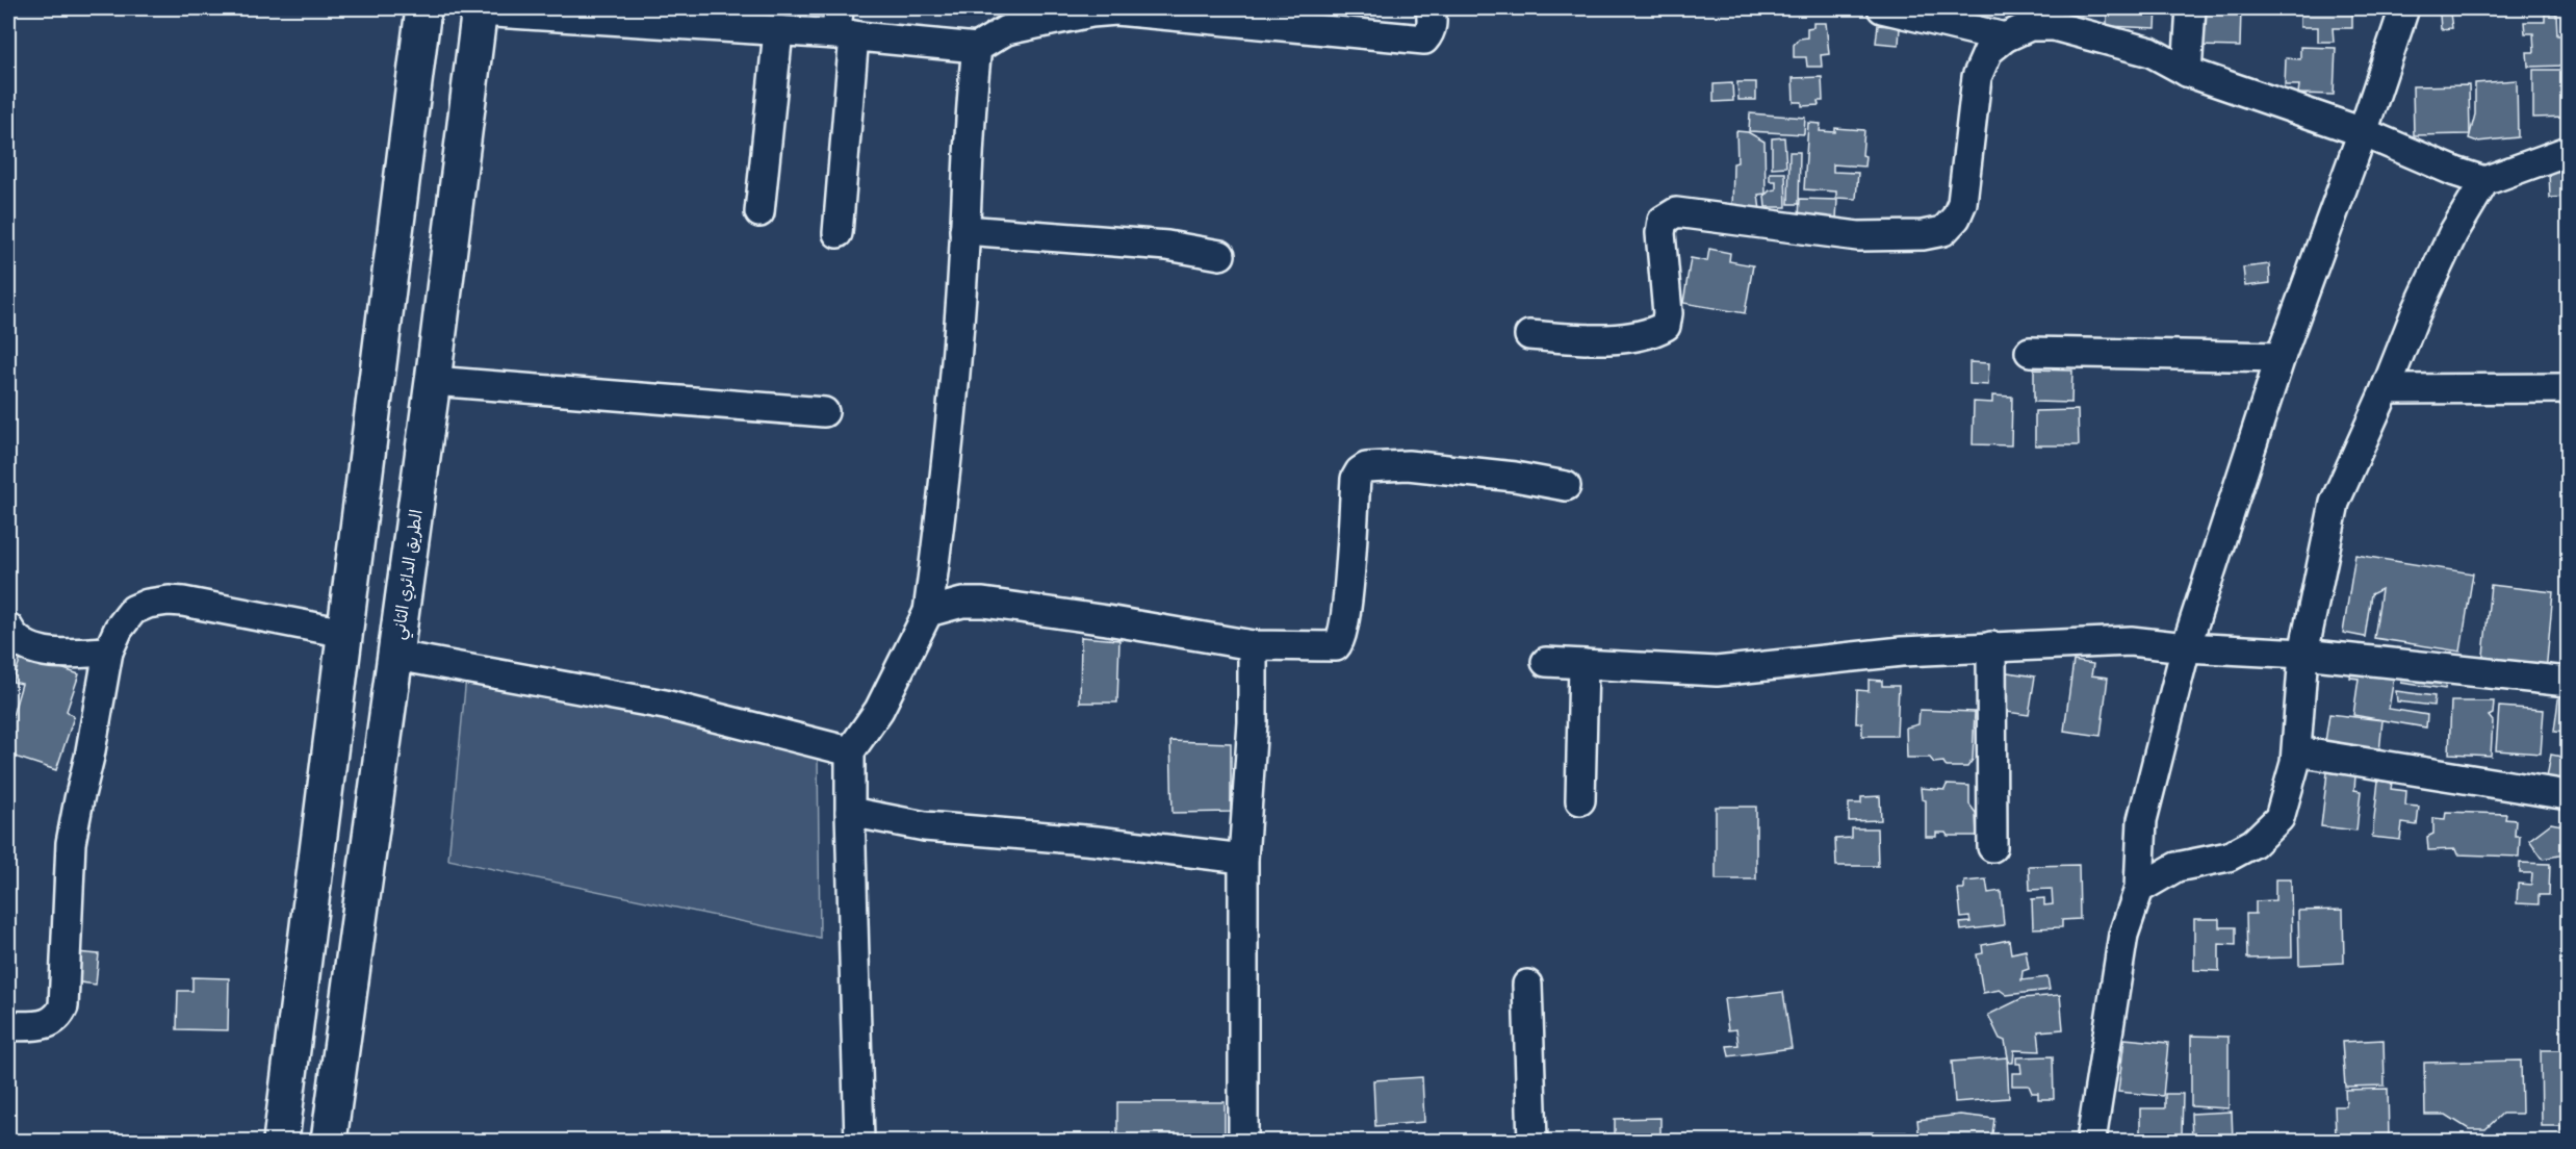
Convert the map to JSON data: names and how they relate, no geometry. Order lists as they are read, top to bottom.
{
  "streets": {
    "highway": ["الطريق الدائري الثاني"]
  }
}
